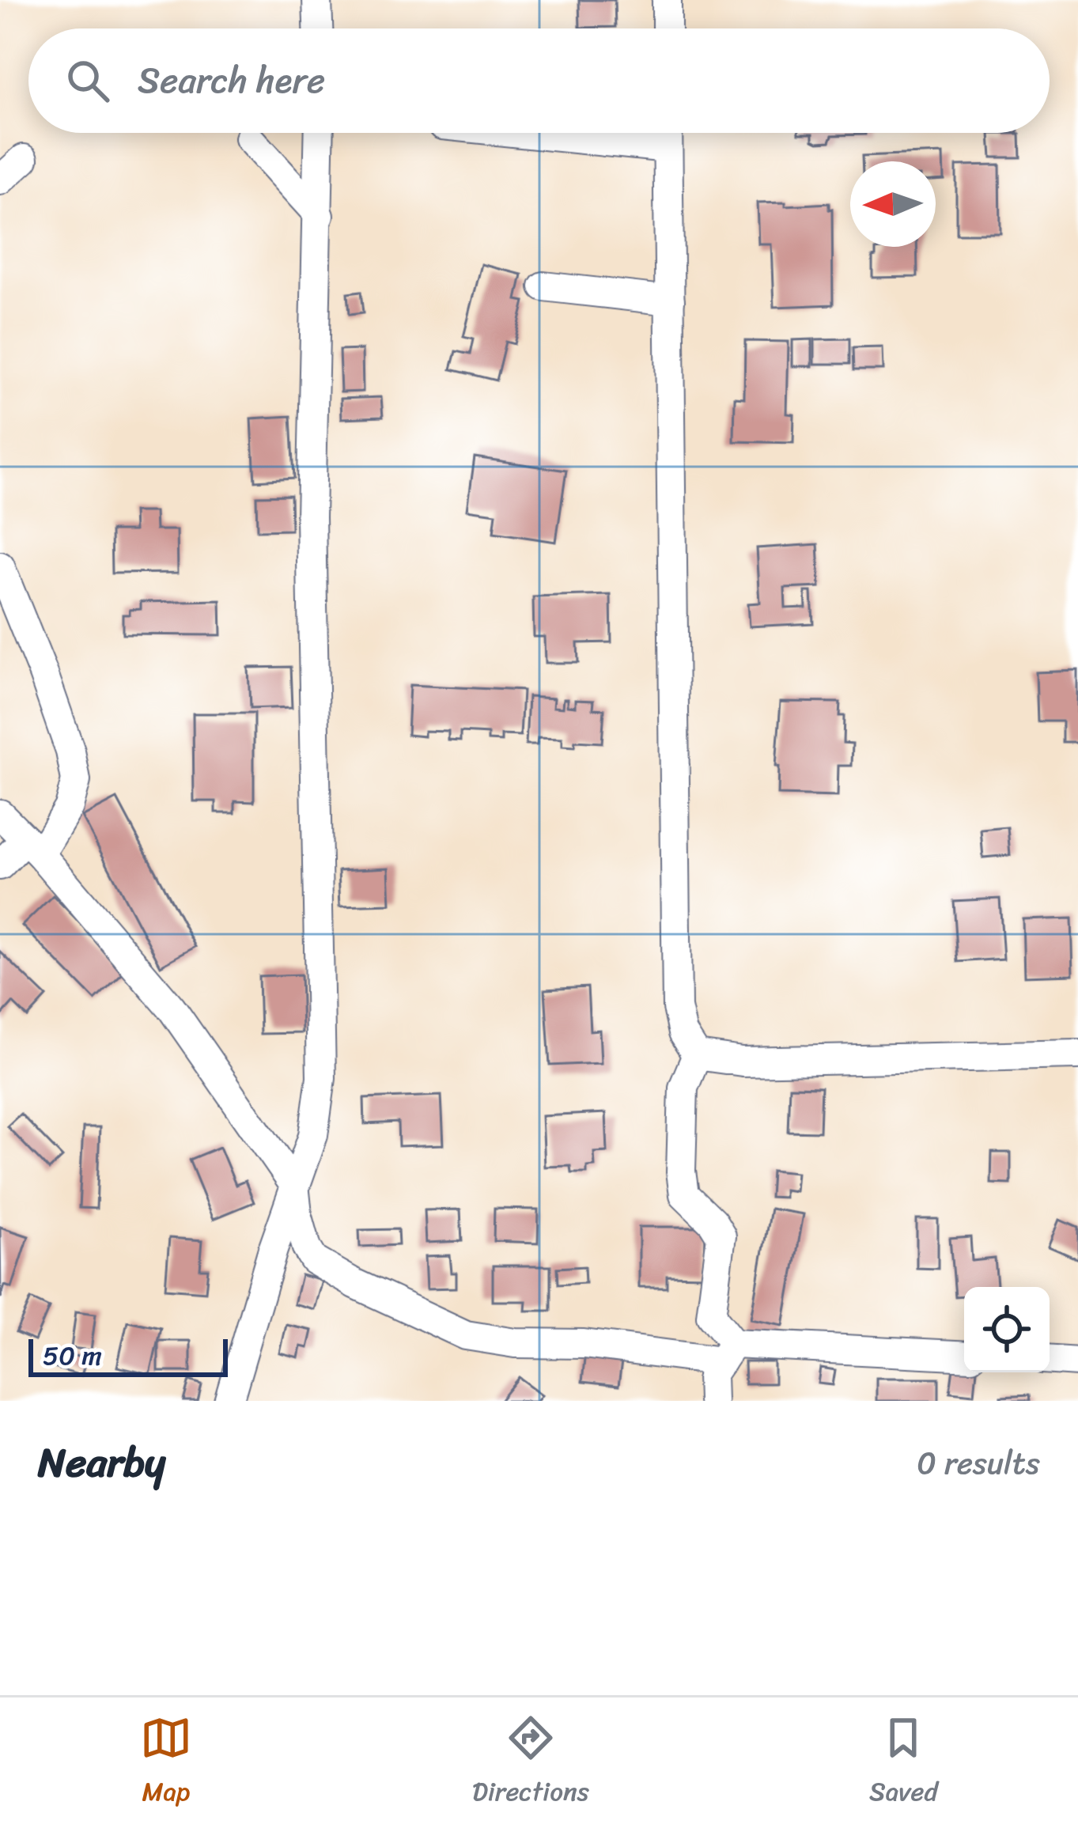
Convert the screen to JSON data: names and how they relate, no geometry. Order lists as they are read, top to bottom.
{
  "scale_bar": "50 m",
  "north": "left",
  "page": {
    "search": "Search here",
    "scale": "50 m",
    "heading": ["Nearby", "0 results"],
    "nav": ["Map", "Directions", "Saved"]
  }
}
